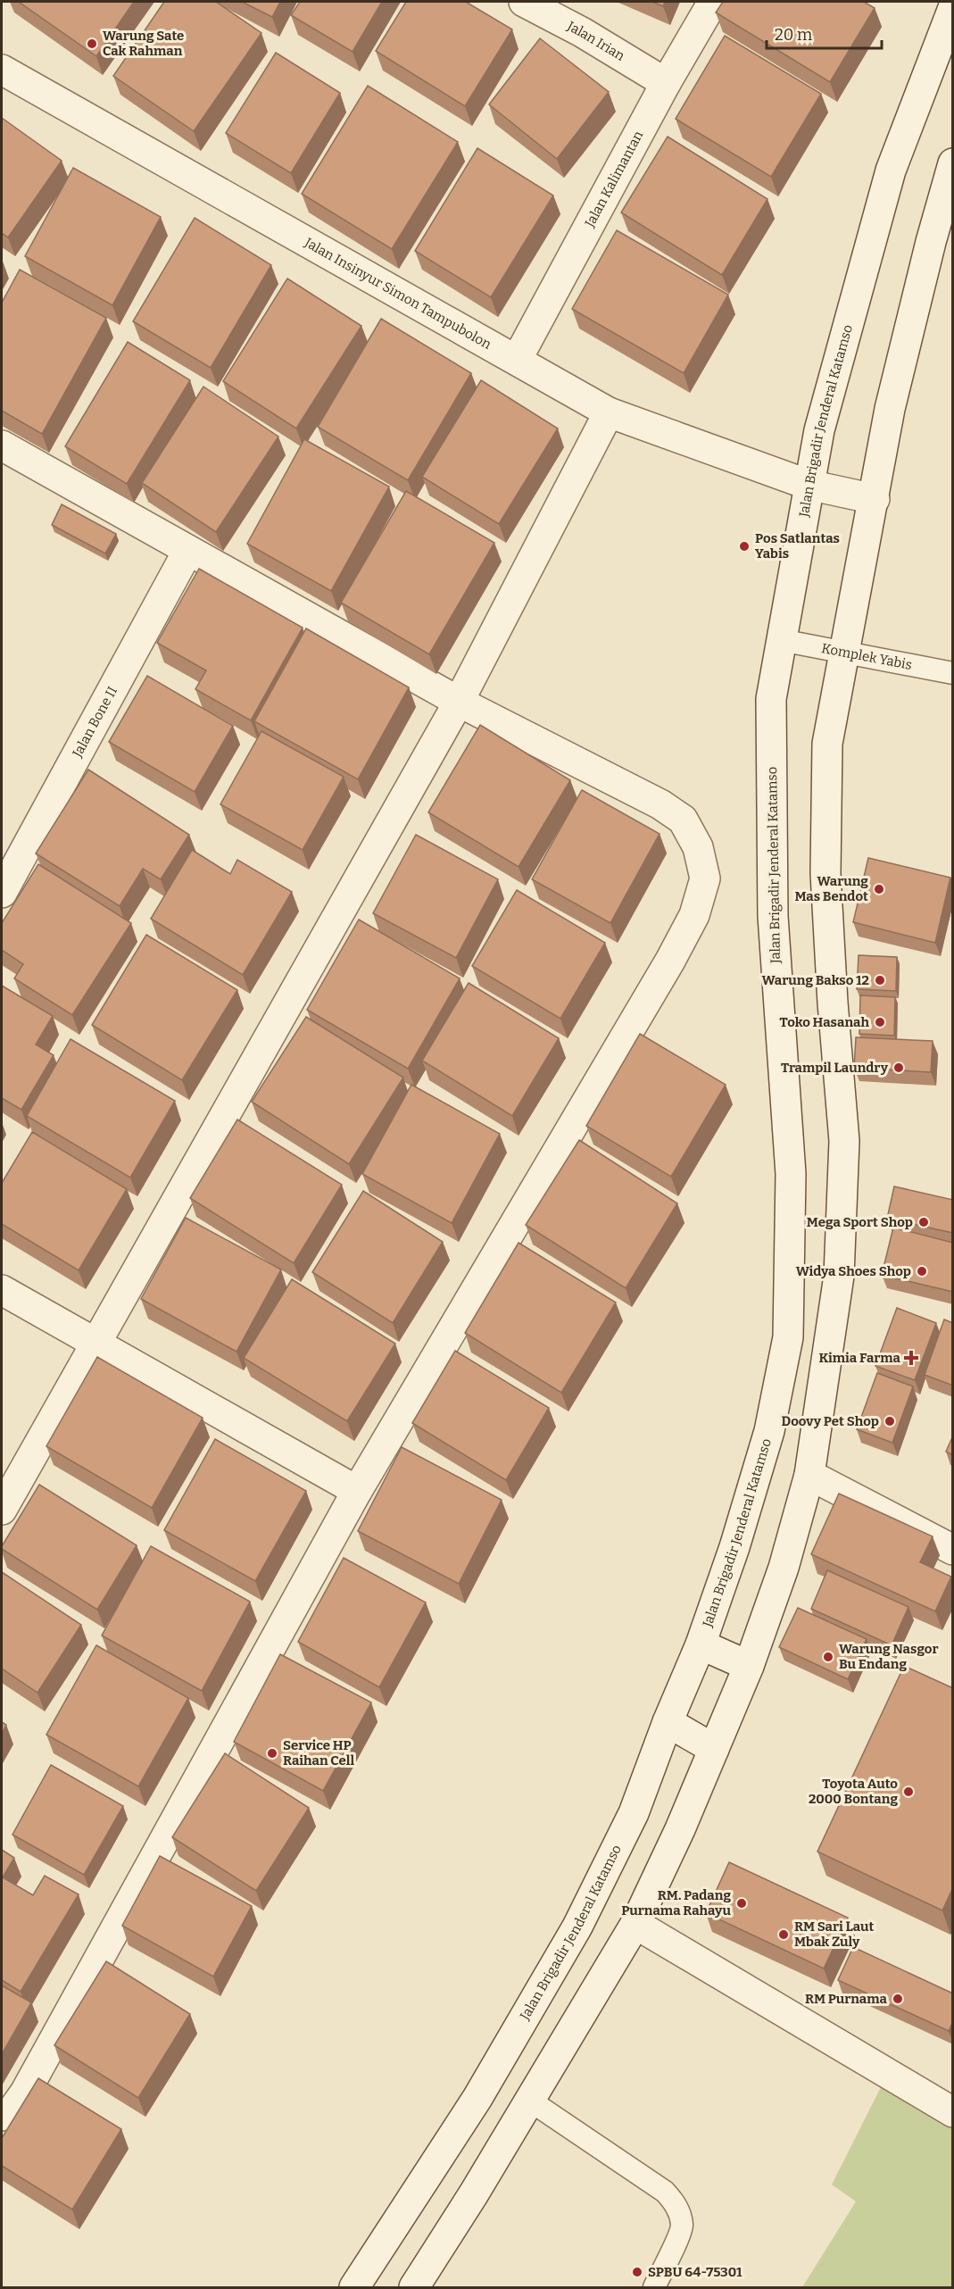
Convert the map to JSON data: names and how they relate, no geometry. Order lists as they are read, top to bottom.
{
  "streets": {
    "street": [
      "Jalan Irian",
      "Jalan Kalimantan",
      "Jalan Insinyur Simon Tampubolon",
      "Jalan Brigadir Jenderal Katamso",
      "Jalan Bone II"
    ],
    "lane": ["Komplek Yabis"]
  },
  "crossings": [
    ["Jalan Irian", "Jalan Kalimantan"],
    ["Jalan Kalimantan", "Jalan Insinyur Simon Tampubolon"],
    ["Jalan Insinyur Simon Tampubolon", "Jalan Brigadir Jenderal Katamso"],
    ["Jalan Brigadir Jenderal Katamso", "Komplek Yabis"]
  ],
  "places": {
    "other": [
      "Warung Sate Cak Rahman",
      "Pos Satlantas Yabis",
      "Warung Mas Bendot",
      "Warung Bakso 12",
      "Toko Hasanah",
      "Trampil Laundry",
      "Mega Sport Shop",
      "Widya Shoes Shop",
      "Doovy Pet Shop",
      "Warung Nasgor Bu Endang",
      "Service HP Raihan Cell",
      "Toyota Auto 2000 Bontang",
      "RM. Padang Purnama Rahayu",
      "RM Sari Laut Mbak Zuly",
      "RM Purnama",
      "SPBU 64-75301"
    ],
    "health": ["Kimia Farma"]
  },
  "scale_bar": "20 m"
}
